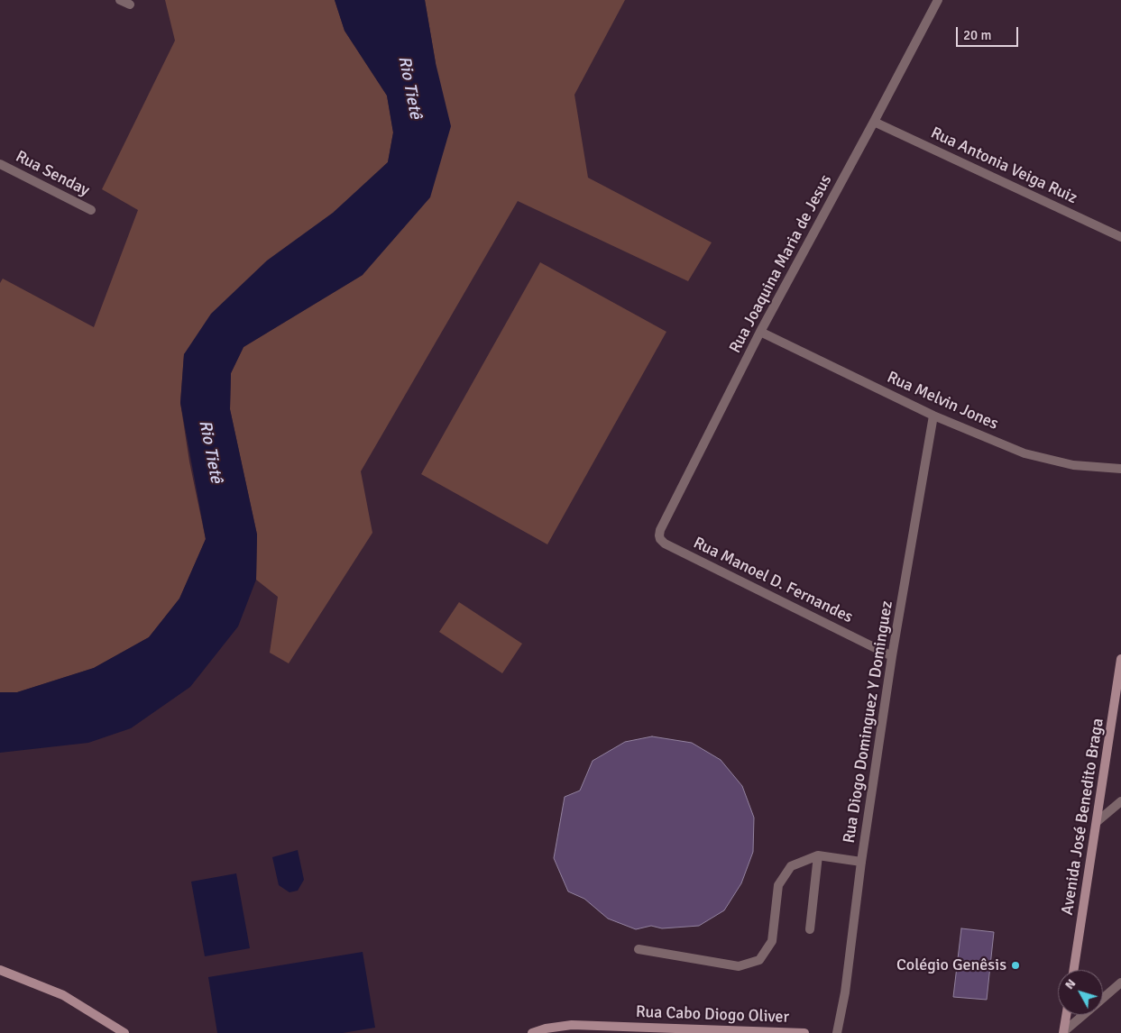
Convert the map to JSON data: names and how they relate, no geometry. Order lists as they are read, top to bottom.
{
  "streets": {
    "main road": ["Avenida José Benedito Braga", "Rua Cabo Diogo Oliver"],
    "street": [
      "Rua Antonia Veiga Ruiz",
      "Rua Senday",
      "Rua Joaquina Maria de Jesus",
      "Rua Melvin Jones",
      "Rua Manoel D. Fernandes",
      "Rua Diogo Dominguez Y Dominguez"
    ]
  },
  "crossings": [
    ["Rua Antonia Veiga Ruiz", "Rua Joaquina Maria de Jesus"],
    ["Rua Joaquina Maria de Jesus", "Rua Melvin Jones"],
    ["Rua Joaquina Maria de Jesus", "Rua Manoel D. Fernandes"],
    ["Rua Melvin Jones", "Rua Diogo Dominguez Y Dominguez"],
    ["Rua Manoel D. Fernandes", "Rua Diogo Dominguez Y Dominguez"]
  ],
  "water": ["Rio Tietê"],
  "places": ["Colégio Genêsis"],
  "scale_bar": "20 m",
  "north": "top left"
}
